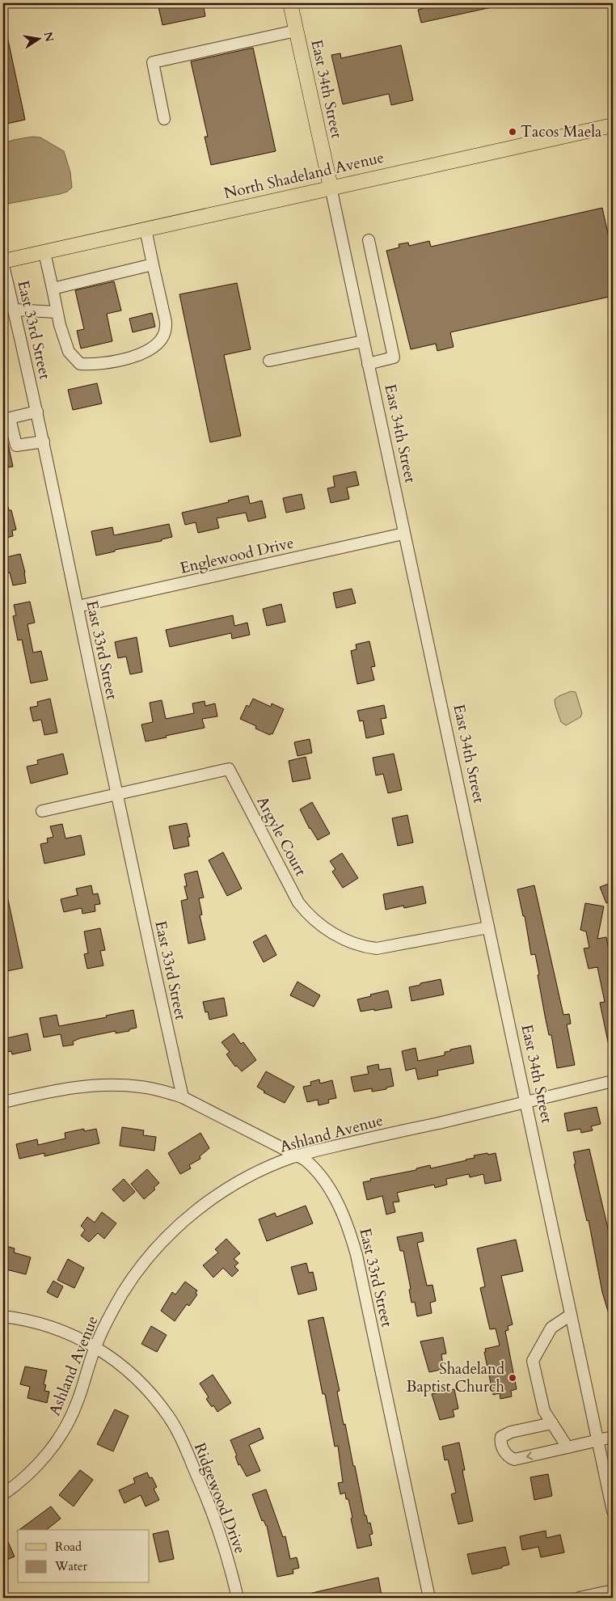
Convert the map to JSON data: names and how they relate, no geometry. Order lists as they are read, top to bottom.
{
  "streets": {
    "main road": ["East 34th Street", "North Shadeland Avenue"],
    "street": [
      "East 33rd Street",
      "Englewood Drive",
      "Argyle Court",
      "Ashland Avenue",
      "Ridgewood Drive"
    ]
  },
  "crossings": [
    ["East 34th Street", "North Shadeland Avenue"],
    ["East 34th Street", "Englewood Drive"],
    ["East 34th Street", "Argyle Court"],
    ["East 34th Street", "Ashland Avenue"],
    ["East 33rd Street", "Englewood Drive"],
    ["East 33rd Street", "Argyle Court"],
    ["East 33rd Street", "Ashland Avenue"],
    ["Ashland Avenue", "Ridgewood Drive"]
  ],
  "places": ["Tacos Maela", "Shadeland Baptist Church"],
  "legend": ["Road", "Water"],
  "north": "right"
}
